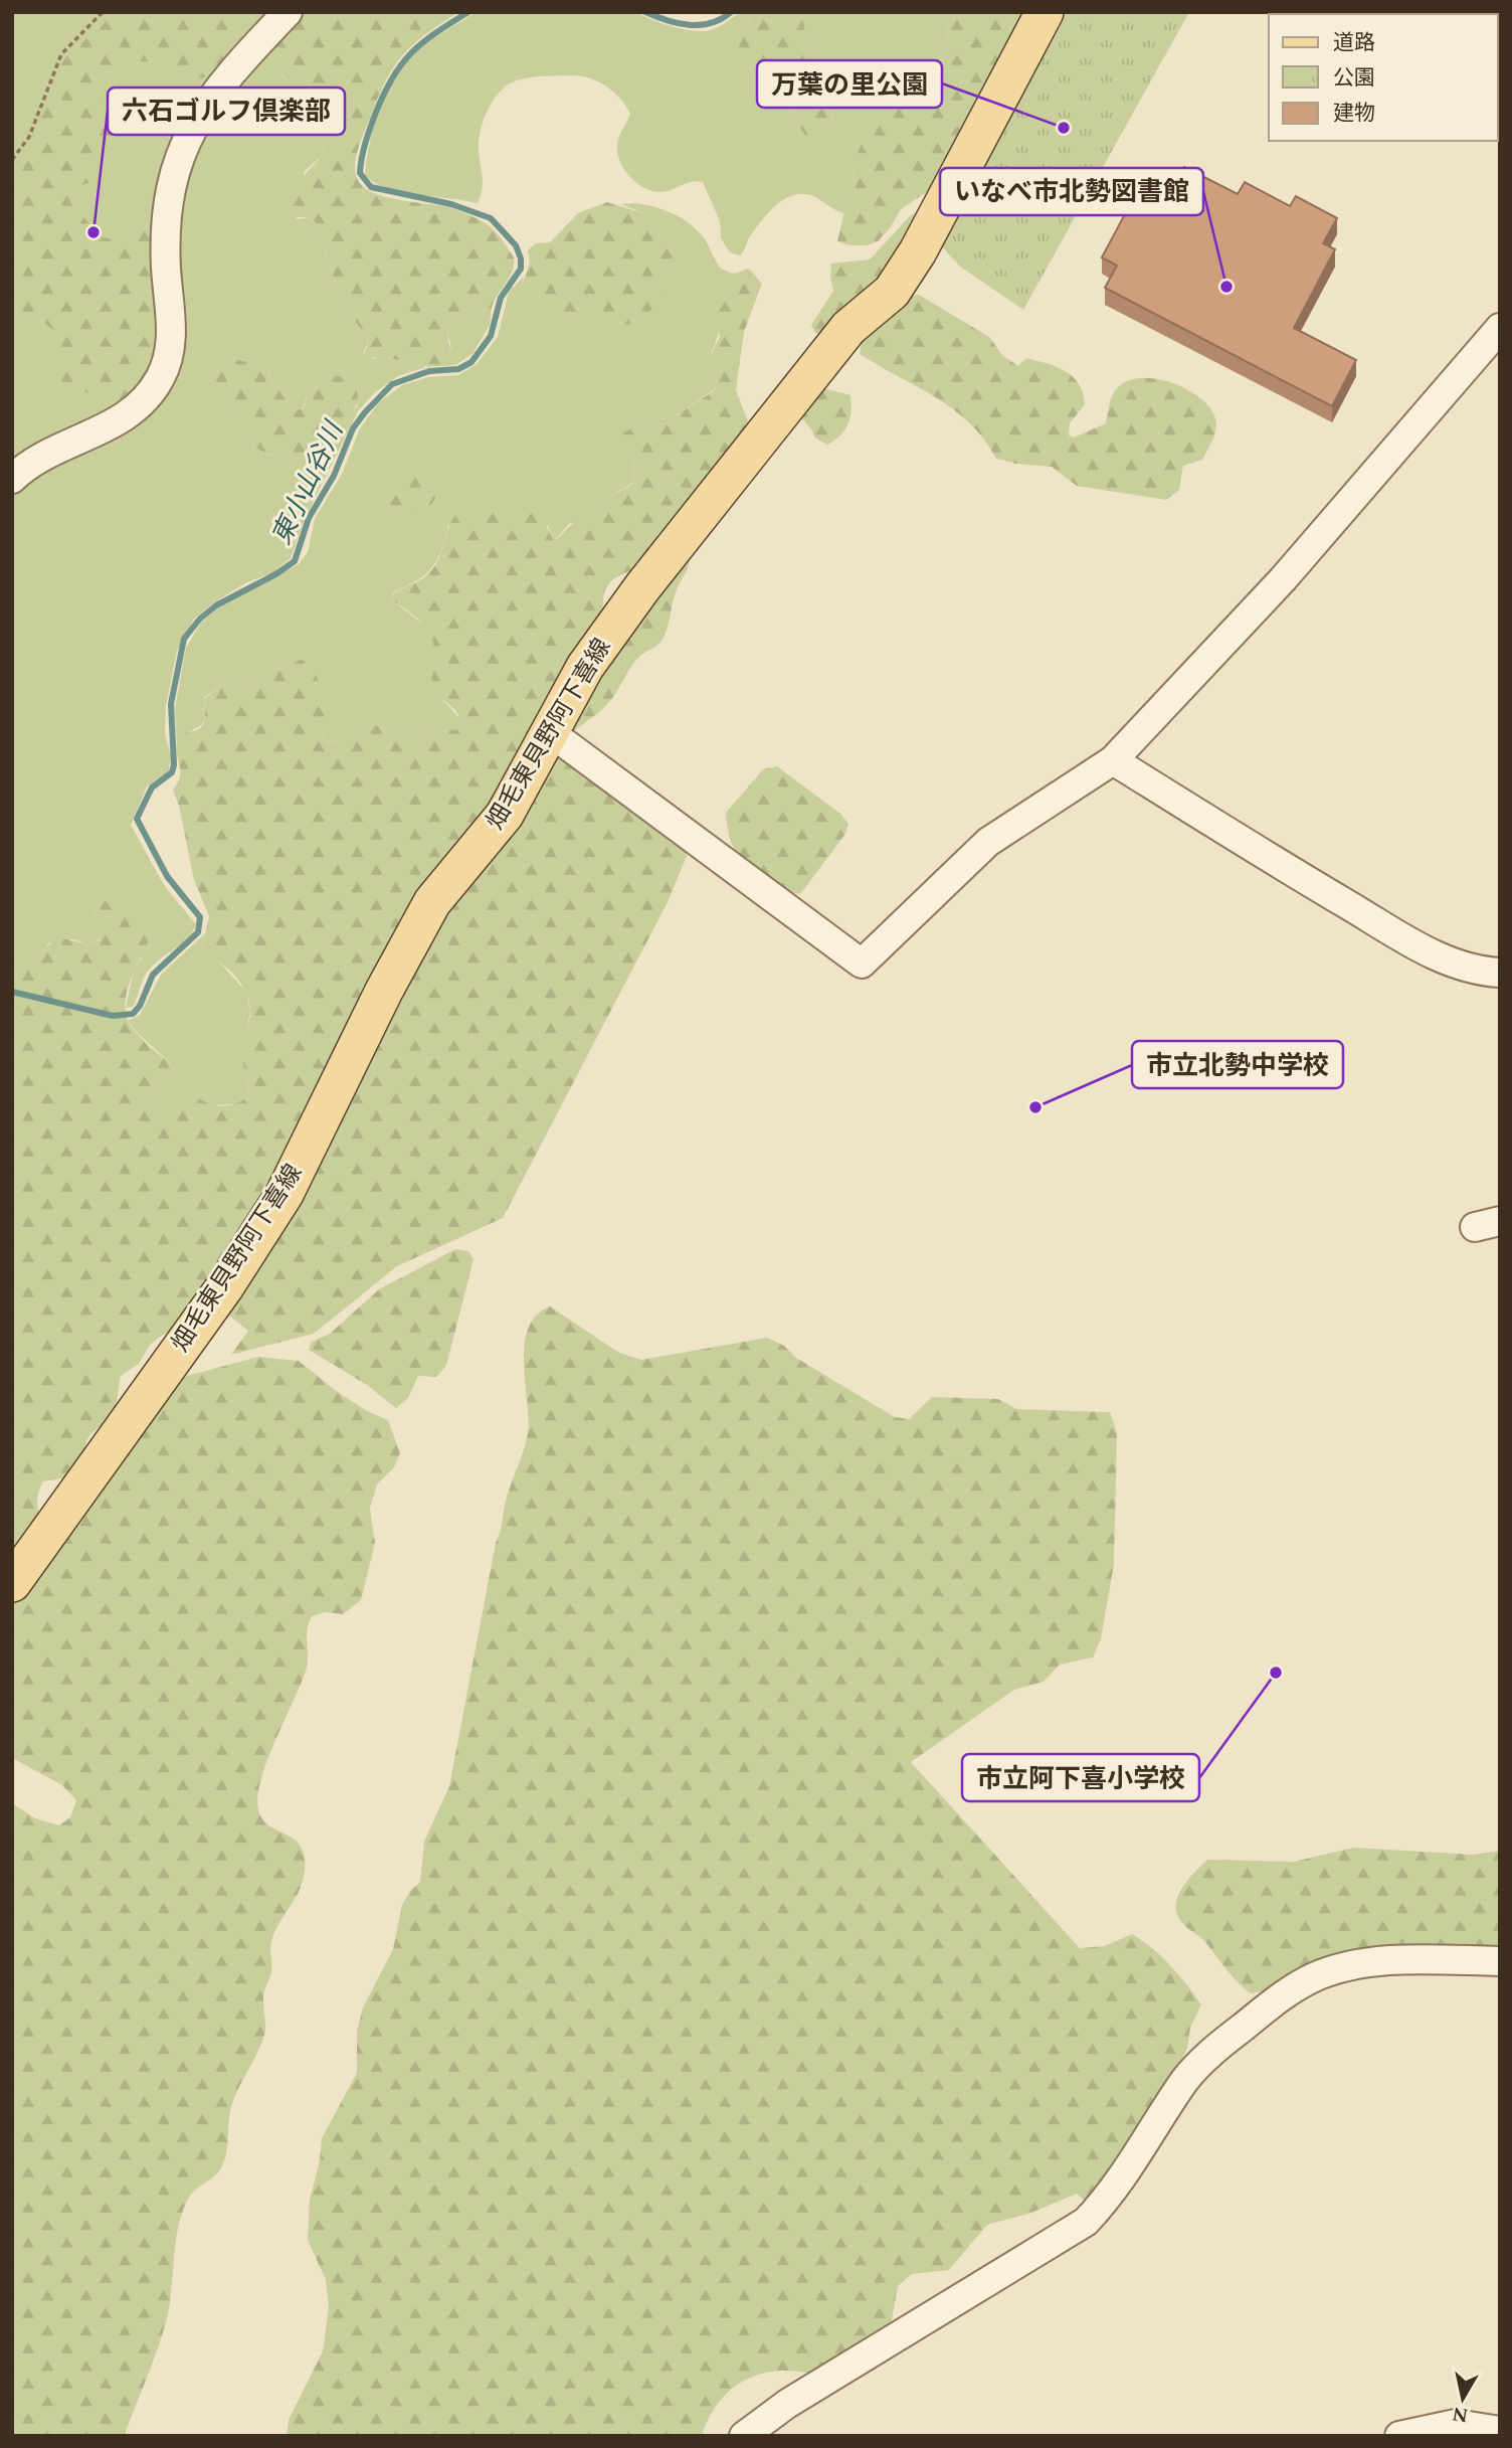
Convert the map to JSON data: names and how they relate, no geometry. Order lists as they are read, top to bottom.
{
  "streets": {
    "main road": ["畑毛東貝野阿下喜線"]
  },
  "water": ["東小山谷川"],
  "places": [
    "万葉の里公園",
    "六石ゴルフ倶楽部",
    "いなべ市北勢図書館",
    "市立北勢中学校",
    "市立阿下喜小学校"
  ],
  "legend": ["道路", "公園", "建物"],
  "north": "bottom"
}
